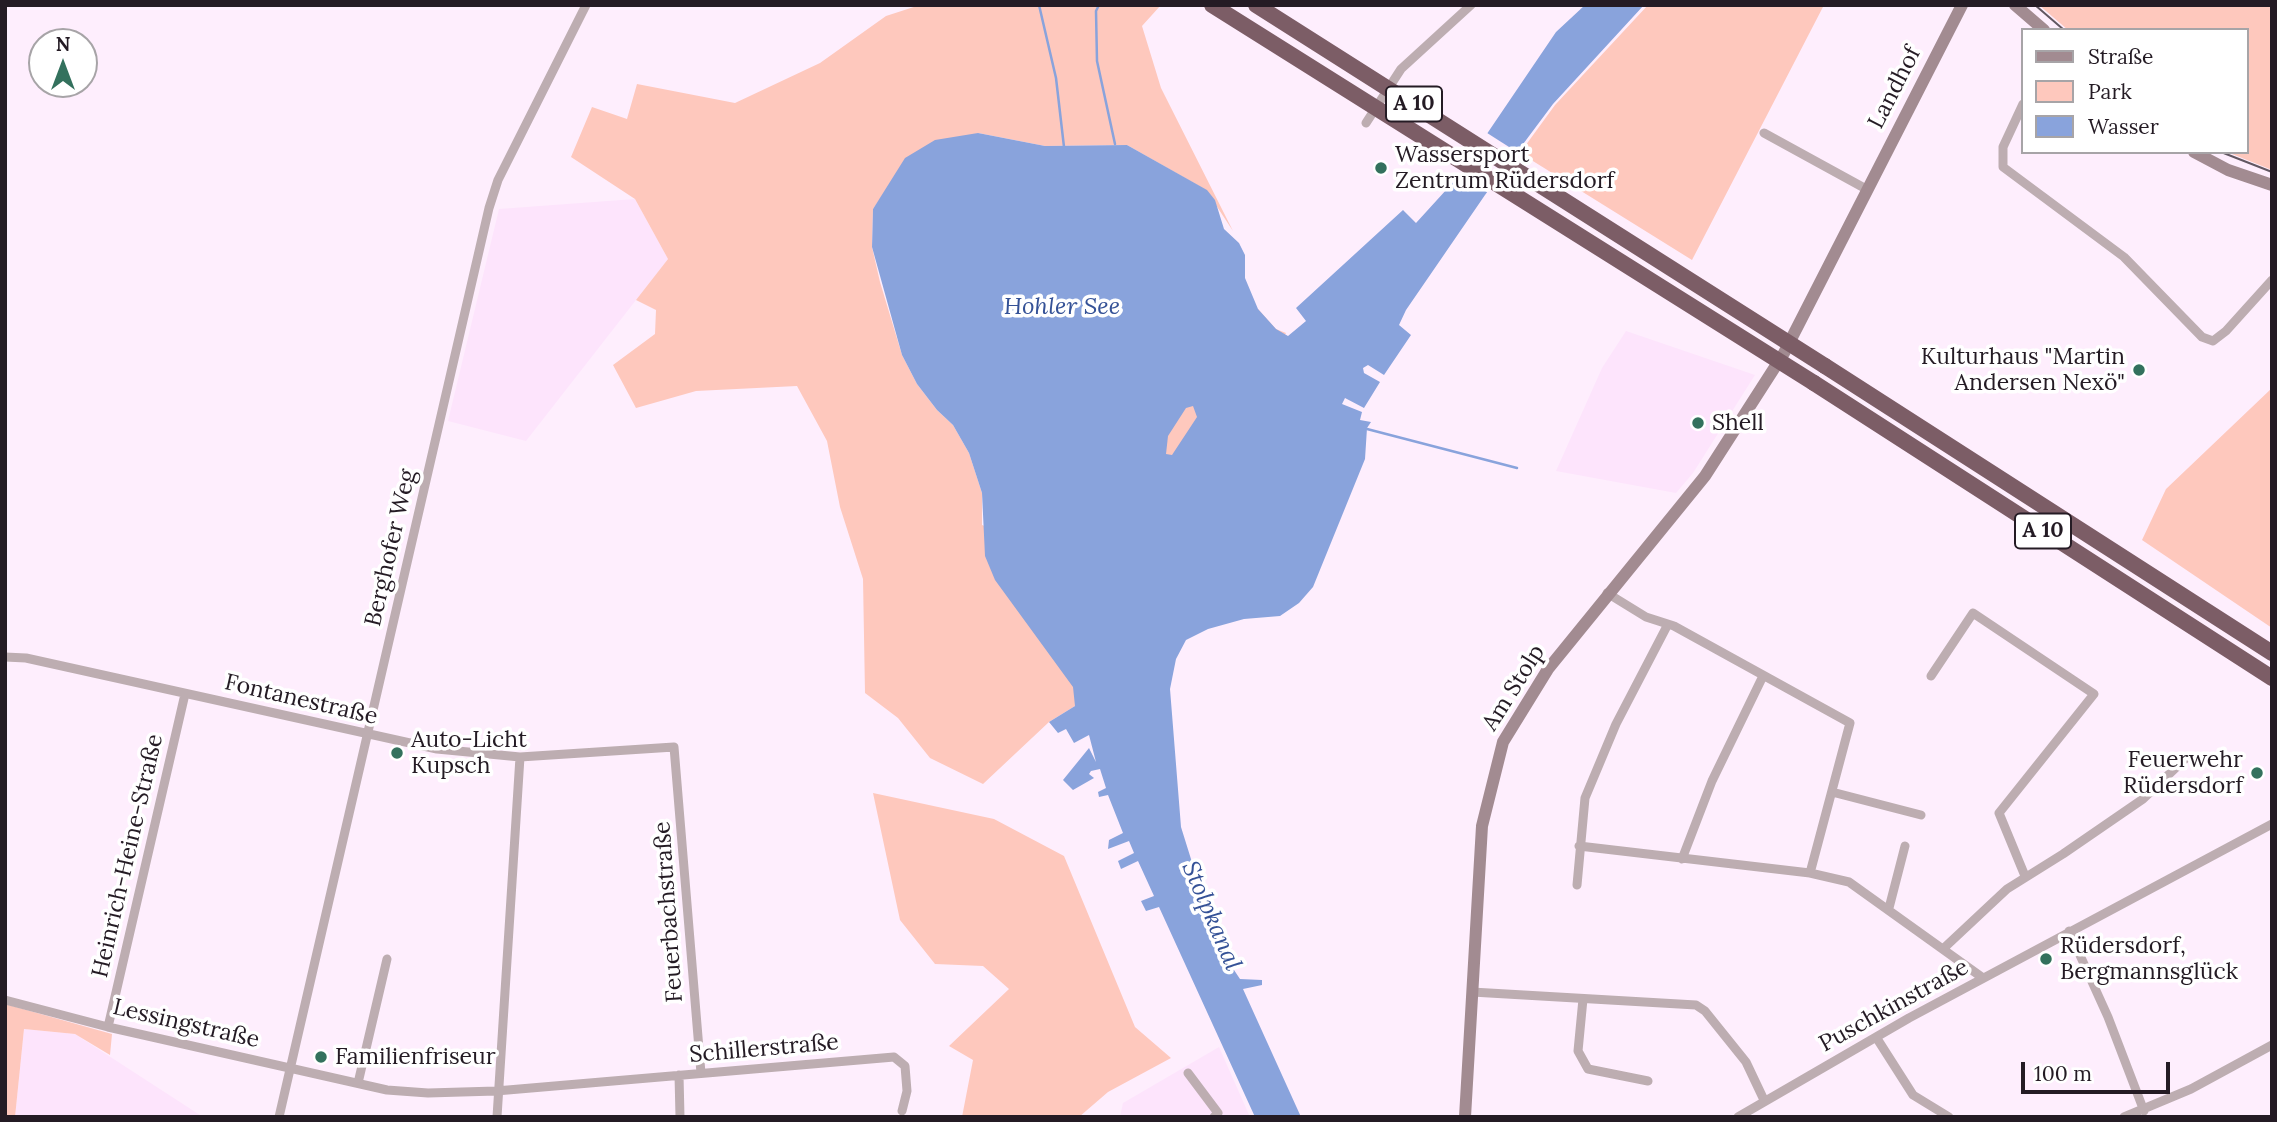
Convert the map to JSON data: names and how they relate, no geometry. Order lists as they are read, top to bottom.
{
  "streets": {
    "highway": ["A 10"],
    "main road": ["Landhof", "Am Stolp"],
    "street": [
      "Berghofer Weg",
      "Fontanestraße",
      "Heinrich-Heine-Straße",
      "Feuerbachstraße",
      "Puschkinstraße",
      "Lessingstraße",
      "Schillerstraße"
    ]
  },
  "crossings": [
    ["Landhof", "Am Stolp"],
    ["Berghofer Weg", "Fontanestraße"],
    ["Berghofer Weg", "Lessingstraße"],
    ["Fontanestraße", "Heinrich-Heine-Straße"],
    ["Fontanestraße", "Feuerbachstraße"],
    ["Heinrich-Heine-Straße", "Lessingstraße"],
    ["Feuerbachstraße", "Schillerstraße"],
    ["Lessingstraße", "Schillerstraße"]
  ],
  "water": ["Hohler See", "Stolpkanal"],
  "places": [
    "Wassersport Zentrum Rüdersdorf",
    "Kulturhaus \"Martin Andersen Nexö\"",
    "Shell",
    "Auto-Licht Kupsch",
    "Feuerwehr Rüdersdorf",
    "Rüdersdorf, Bergmannsglück",
    "Familienfriseur"
  ],
  "legend": ["Straße", "Park", "Wasser"],
  "scale_bar": "100 m",
  "north": "top"
}
